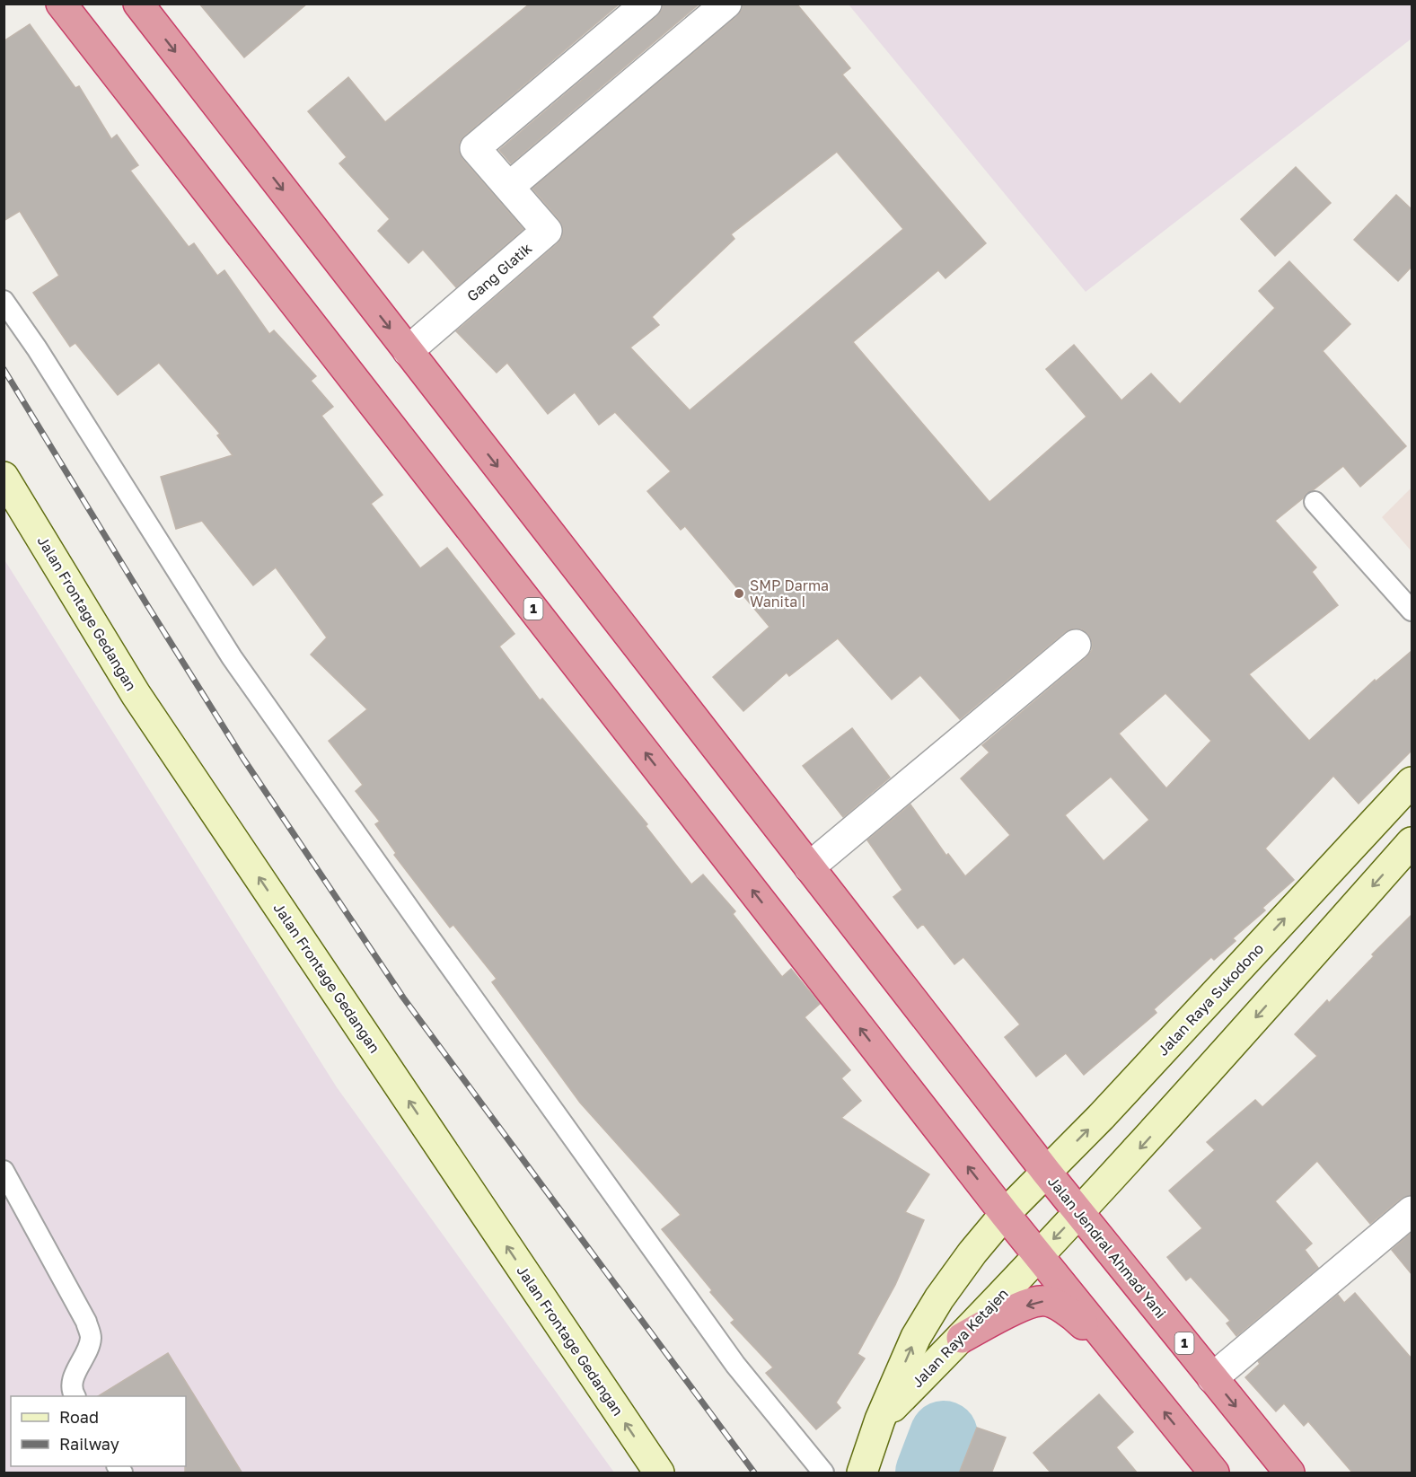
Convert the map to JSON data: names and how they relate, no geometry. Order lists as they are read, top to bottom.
{
  "streets": {
    "highway": ["1", "Jalan Jendral Ahmad Yani"],
    "street": [
      "Gang Glatik",
      "Jalan Frontage Gedangan",
      "Jalan Raya Sukodono",
      "Jalan Raya Ketajen"
    ]
  },
  "crossings": [
    ["Gang Glatik", "1"],
    ["1", "Jalan Raya Sukodono"],
    ["1", "Jalan Jendral Ahmad Yani"],
    ["1", "Jalan Raya Ketajen"],
    ["Jalan Raya Sukodono", "Jalan Jendral Ahmad Yani"],
    ["Jalan Raya Sukodono", "Jalan Raya Ketajen"]
  ],
  "one_way": ["Jalan Frontage Gedangan"],
  "places": ["SMP Darma Wanita I"],
  "legend": ["Road", "Railway"]
}
